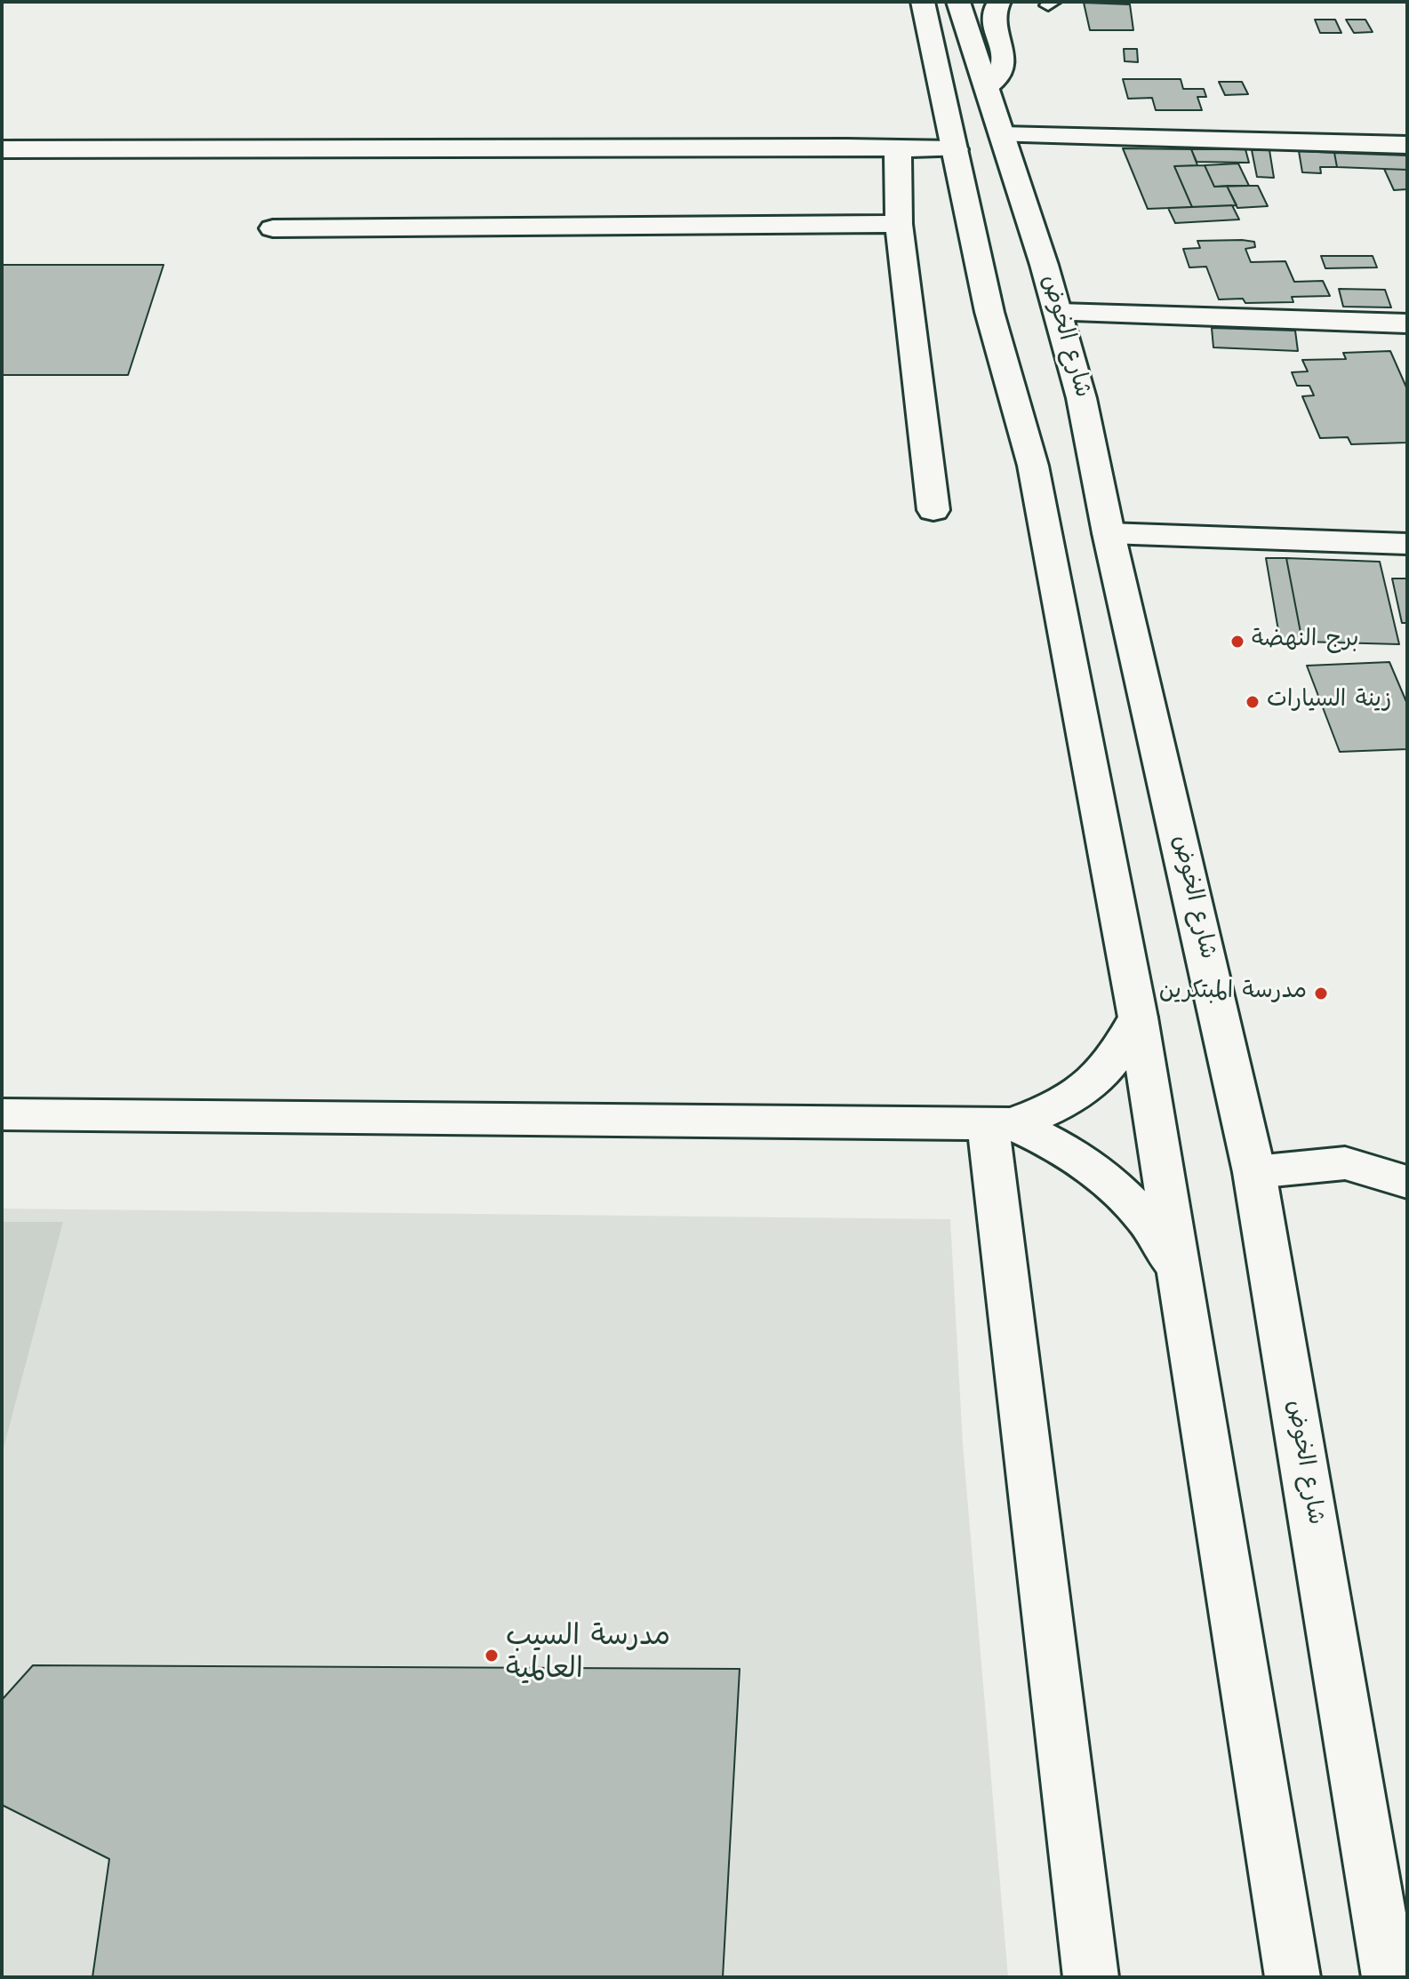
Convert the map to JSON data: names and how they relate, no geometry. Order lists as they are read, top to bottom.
{
  "streets": {
    "street": ["شارع الخوض"]
  },
  "places": [
    "برج النهضة",
    "زينة السيارات",
    "مدرسة المبتكرين",
    "مدرسة السيب العالمية"
  ]
}
